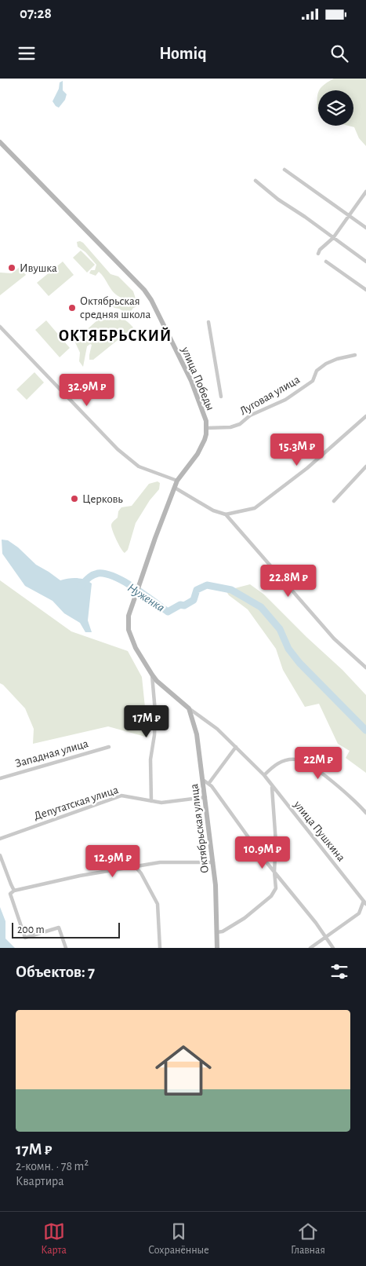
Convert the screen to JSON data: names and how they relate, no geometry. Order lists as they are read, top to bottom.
{
  "streets": {
    "street": [
      "улица Победы",
      "Луговая улица",
      "Западная улица",
      "Депутатская улица",
      "Октябрьская улица",
      "улица Пушкина"
    ]
  },
  "crossings": [
    ["улица Победы", "Луговая улица"],
    ["улица Победы", "Октябрьская улица"],
    ["улица Победы", "улица Пушкина"],
    ["Депутатская улица", "Октябрьская улица"],
    ["Октябрьская улица", "улица Пушкина"]
  ],
  "districts": ["ОКТЯБРЬСКИЙ"],
  "water": ["Нуженка"],
  "places": ["Ивушка", "Октябрьская средняя школа", "Церковь"],
  "scale_bar": "200 m",
  "page": {
    "status": "07:28",
    "header": "Homiq",
    "price": [
      "32.9M ₽",
      "15.3M ₽",
      "22.8M ₽",
      "17M ₽",
      "22M ₽",
      "10.9M ₽",
      "12.9M ₽"
    ],
    "scale": "200 m",
    "heading": "Объектов: 7",
    "list": [
      {
        "name": "17M ₽",
        "note": "2-комн. · 78 m² · Квартира"
      }
    ],
    "tabs": ["Карта", "Сохранённые", "Главная"]
  }
}
